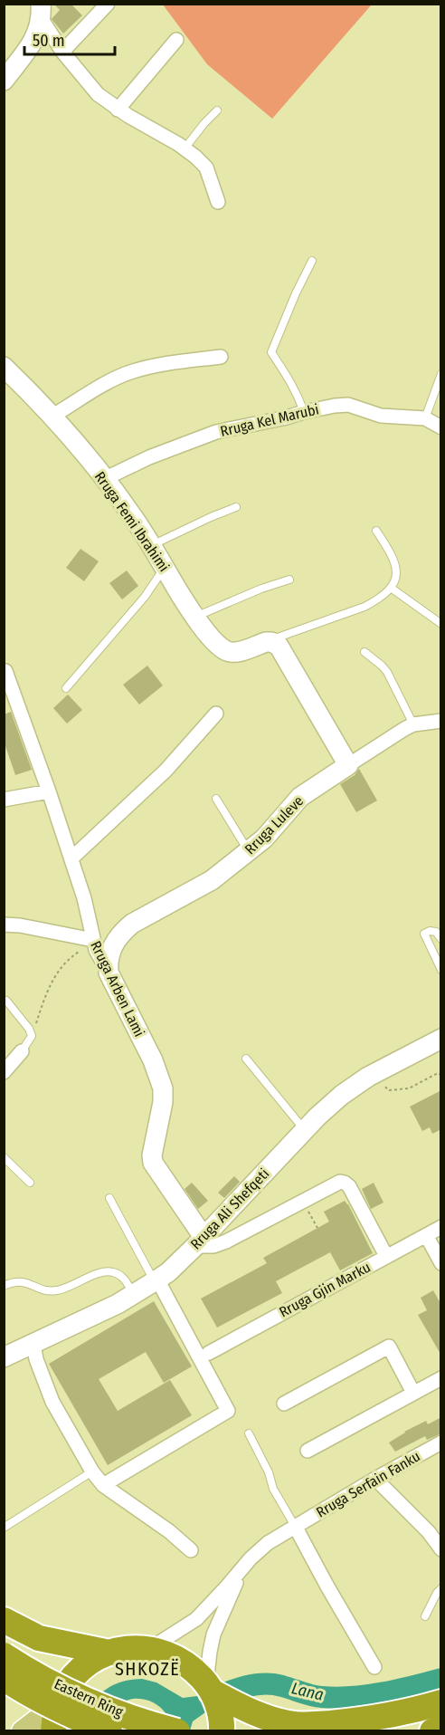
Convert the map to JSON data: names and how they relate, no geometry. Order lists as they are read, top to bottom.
{
  "streets": {
    "highway": ["Eastern Ring"],
    "street": [
      "Rruga Kel Marubi",
      "Rruga Femi Ibrahimi",
      "Rruga Luleve",
      "Rruga Arben Lami",
      "Rruga Ali Shefqeti",
      "Rruga Gjin Marku",
      "Rruga Serfain Fanku"
    ]
  },
  "crossings": [
    ["Rruga Kel Marubi", "Rruga Femi Ibrahimi"],
    ["Rruga Luleve", "Rruga Arben Lami"],
    ["Rruga Arben Lami", "Rruga Ali Shefqeti"]
  ],
  "districts": ["SHKOZË"],
  "water": ["Lana"],
  "scale_bar": "50 m"
}
